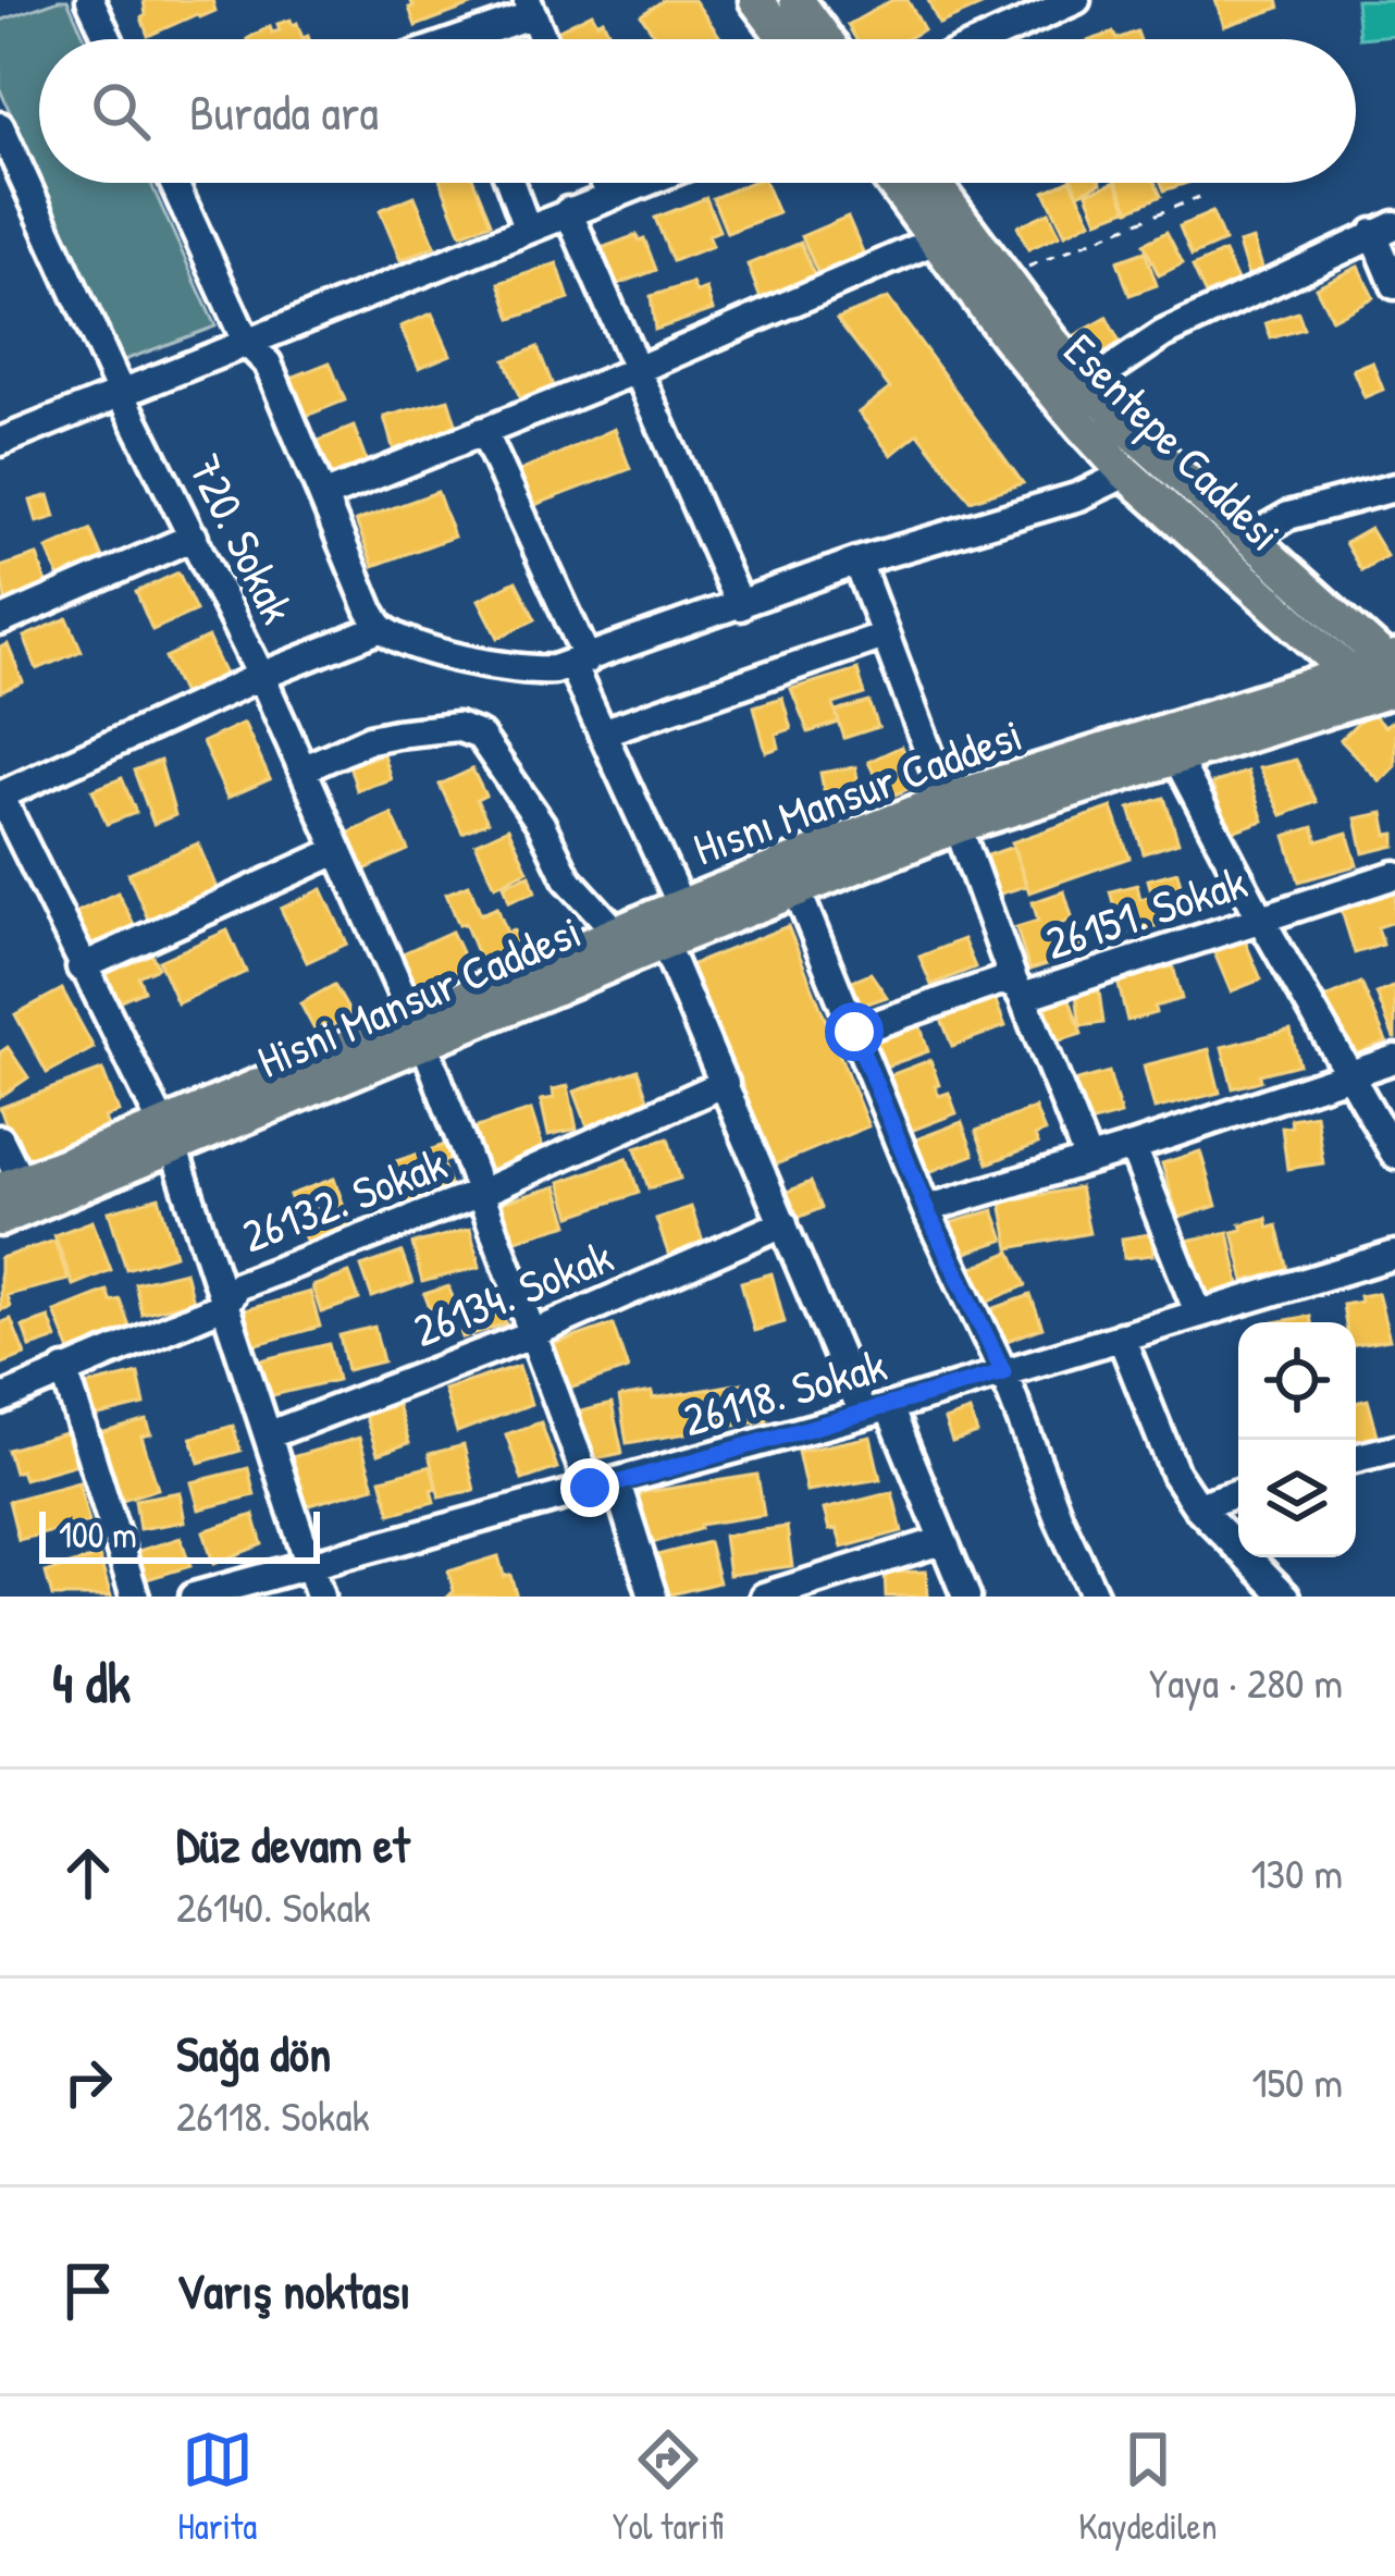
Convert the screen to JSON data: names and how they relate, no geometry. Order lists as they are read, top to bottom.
{
  "streets": {
    "main road": ["Esentepe Caddesi", "Hısnı Mansur Caddesi", "Hisni Mansur Caddesi"],
    "street": [
      "720. Sokak",
      "26151. Sokak",
      "26132. Sokak",
      "26134. Sokak",
      "26118. Sokak"
    ]
  },
  "crossings": [
    ["Esentepe Caddesi", "Hısnı Mansur Caddesi"],
    ["Esentepe Caddesi", "Hisni Mansur Caddesi"],
    ["Hısnı Mansur Caddesi", "Hisni Mansur Caddesi"]
  ],
  "scale_bar": "100 m",
  "page": {
    "search": "Burada ara",
    "scale": "100 m",
    "heading": ["4 dk", "Yaya · 280 m"],
    "list": [
      ["Düz devam et", "26140. Sokak", "130 m"],
      ["Sağa dön", "26118. Sokak", "150 m"],
      "Varış noktası"
    ],
    "nav": ["Harita", "Yol tarifi", "Kaydedilen"]
  }
}
